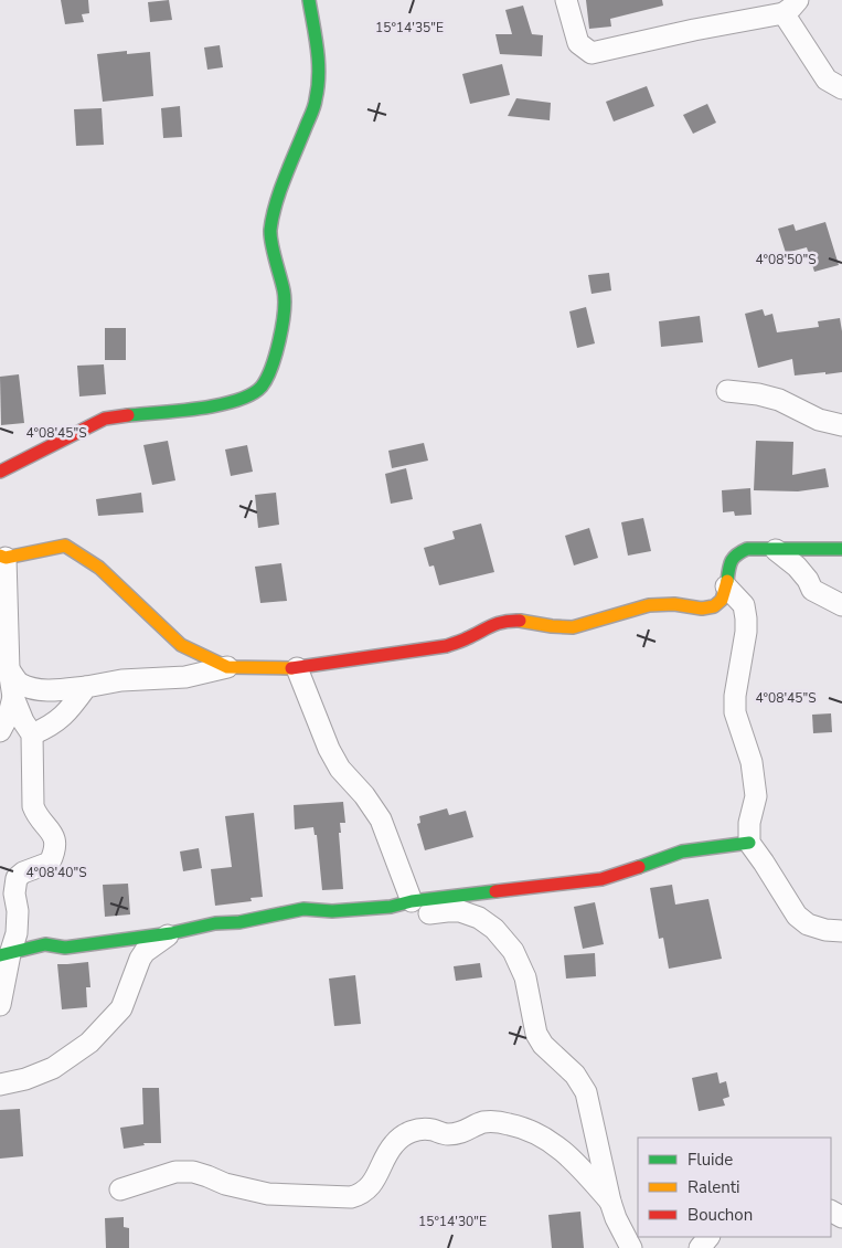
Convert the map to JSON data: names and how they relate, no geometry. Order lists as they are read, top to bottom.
{
  "legend": ["Fluide", "Ralenti", "Bouchon"],
  "coordinates": [
    "15°14'35\"E",
    "4°08'50\"S",
    "4°08'45\"S",
    "4°08'40\"S",
    "15°14'30\"E"
  ]
}
